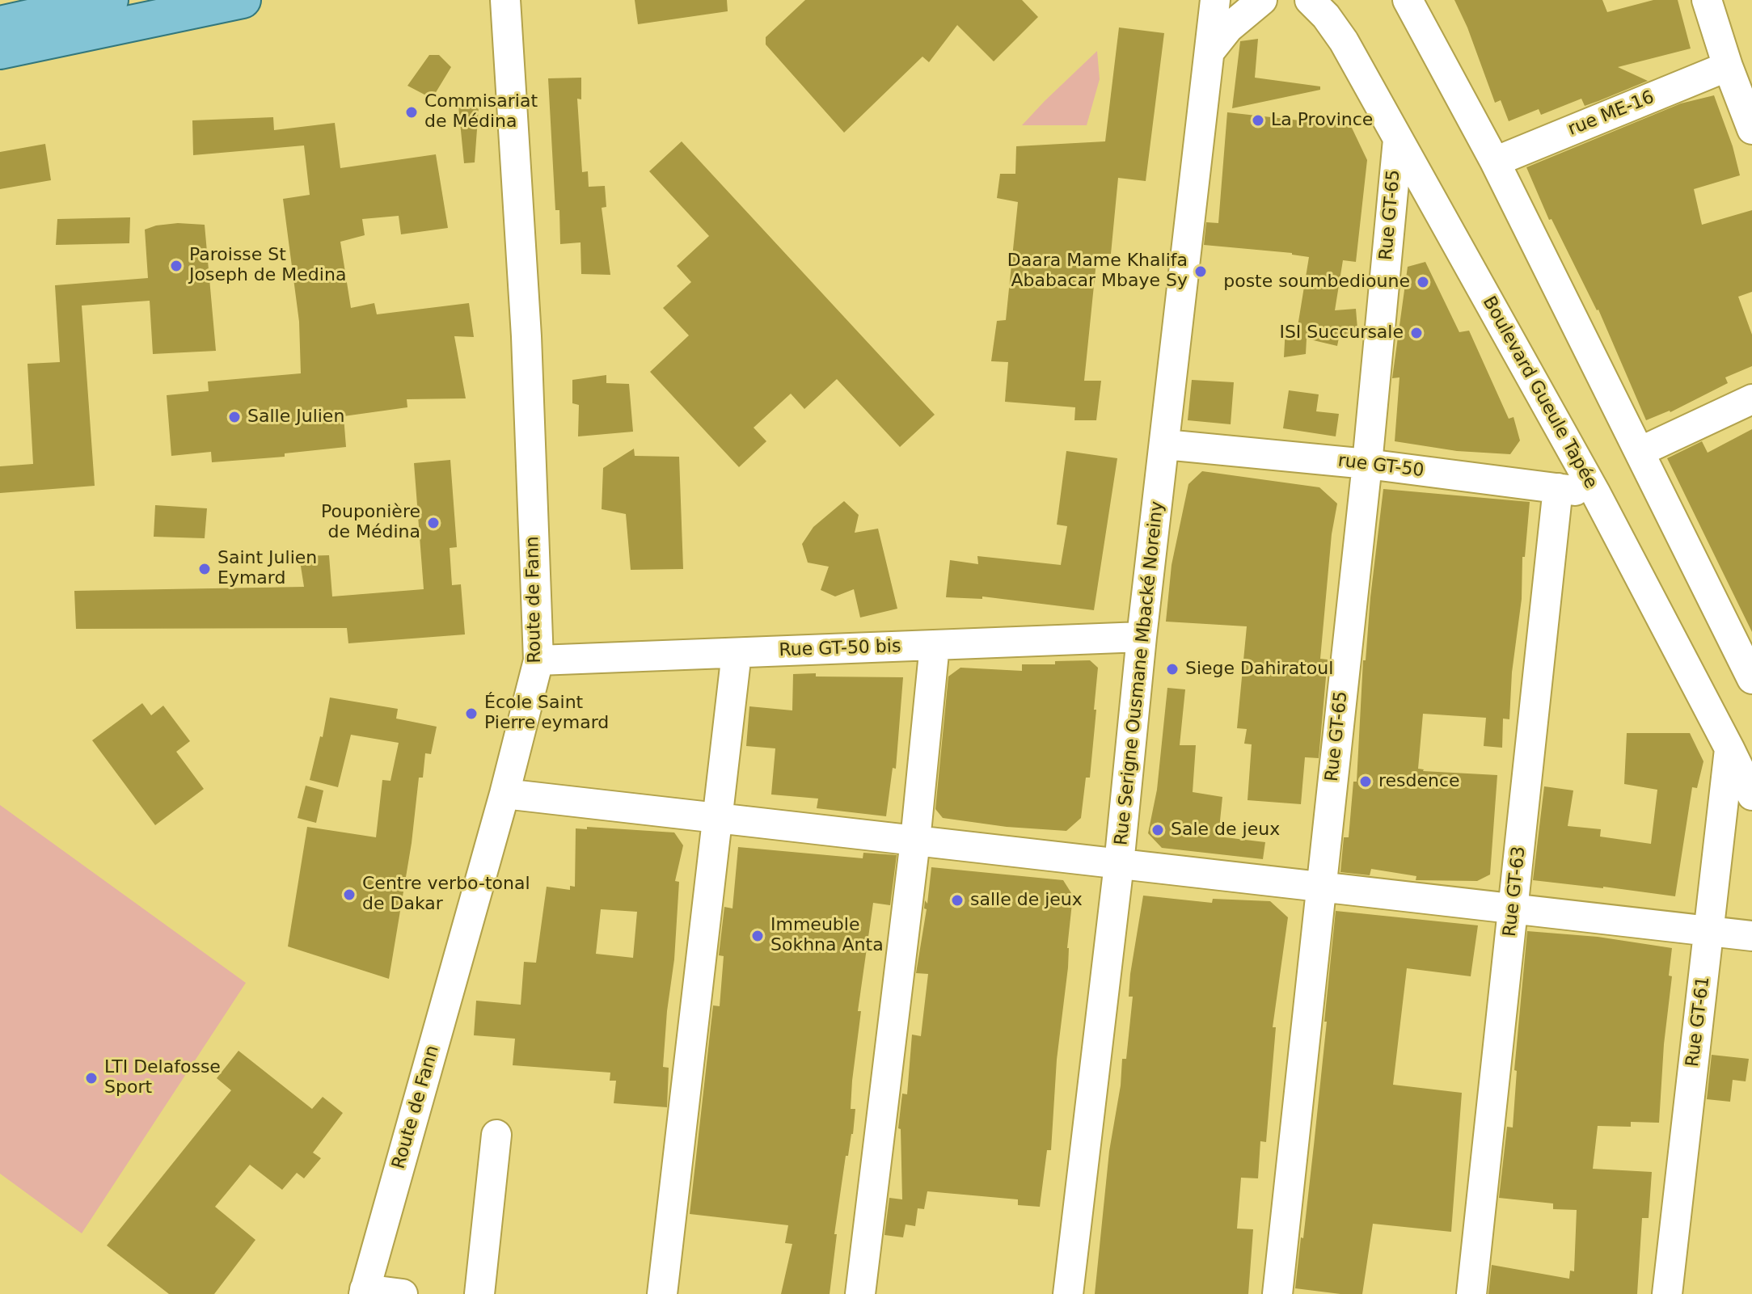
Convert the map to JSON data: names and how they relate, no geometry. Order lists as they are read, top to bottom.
{
  "streets": {
    "street": [
      "rue ME-16",
      "Rue GT-65",
      "Boulevard Gueule Tapée",
      "rue GT-50",
      "Route de Fann",
      "Rue GT-50 bis",
      "Rue Serigne Ousmane Mbacké Noreiny",
      "Rue GT-63",
      "Rue GT-61"
    ]
  },
  "crossings": [
    ["Rue GT-65", "Boulevard Gueule Tapée"],
    ["Rue GT-65", "rue GT-50"],
    ["Boulevard Gueule Tapée", "rue GT-50"],
    ["Boulevard Gueule Tapée", "Rue GT-61"],
    ["rue GT-50", "Rue Serigne Ousmane Mbacké Noreiny"],
    ["rue GT-50", "Rue GT-63"],
    ["Route de Fann", "Rue GT-50 bis"],
    ["Rue GT-50 bis", "Rue Serigne Ousmane Mbacké Noreiny"]
  ],
  "places": [
    "Commisariat de Médina",
    "La Province",
    "Paroisse St Joseph de Medina",
    "Daara Mame Khalifa Ababacar Mbaye Sy",
    "poste soumbedioune",
    "ISI Succursale",
    "Salle Julien",
    "Pouponière de Médina",
    "Saint Julien Eymard",
    "Siege Dahiratoul",
    "École Saint Pierre eymard",
    "resdence",
    "Sale de jeux",
    "Centre verbo-tonal de Dakar",
    "salle de jeux",
    "Immeuble Sokhna Anta",
    "LTI Delafosse Sport"
  ]
}
